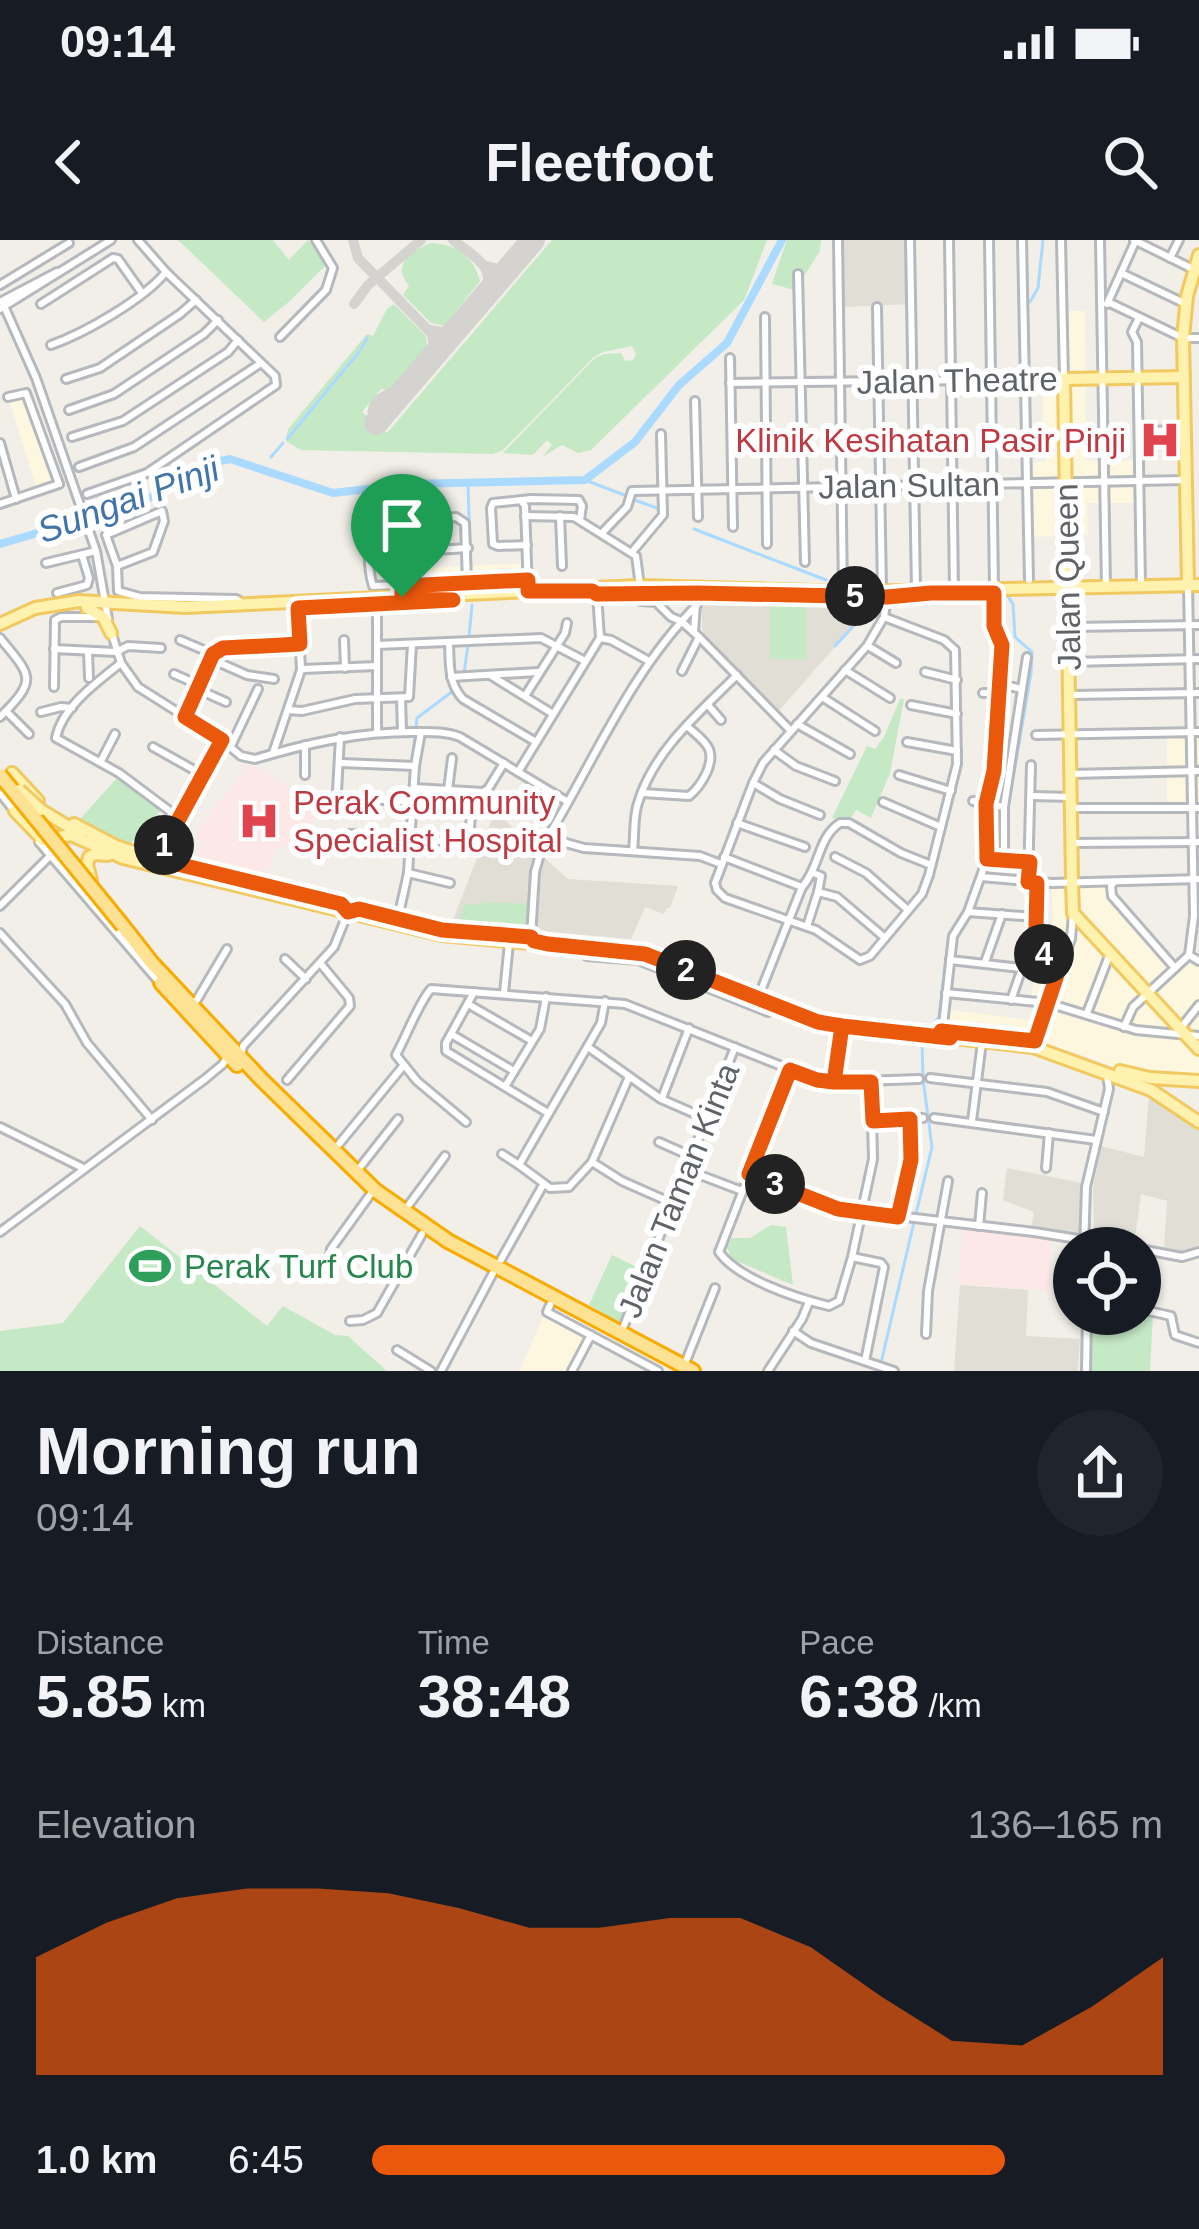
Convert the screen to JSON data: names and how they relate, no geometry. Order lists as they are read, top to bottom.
{
  "streets": {
    "main road": ["Jalan Theatre", "Jalan Queen"],
    "street": ["Jalan Sultan", "Jalan Taman Kinta"]
  },
  "crossings": [
    ["Jalan Theatre", "Jalan Queen"],
    ["Jalan Sultan", "Jalan Queen"]
  ],
  "water": ["Sungai Pinji"],
  "places": {
    "hospital": ["Klinik Kesihatan Pasir Pinji", "Perak Community Specialist Hospital"],
    "sports": ["Perak Turf Club"]
  },
  "page": {
    "status": "09:14",
    "header": "Fleetfoot",
    "pins": [
      "5",
      "1",
      "4",
      "2",
      "3"
    ],
    "heading": ["Morning run", "09:14"],
    "stats": [
      ["Distance", "5.85 km"],
      ["Time", "38:48"],
      ["Pace", "6:38 /km"]
    ],
    "chart": ["Elevation", "136–165 m"],
    "list": [
      {
        "name": "1.0 km",
        "note": "6:45"
      }
    ]
  }
}
